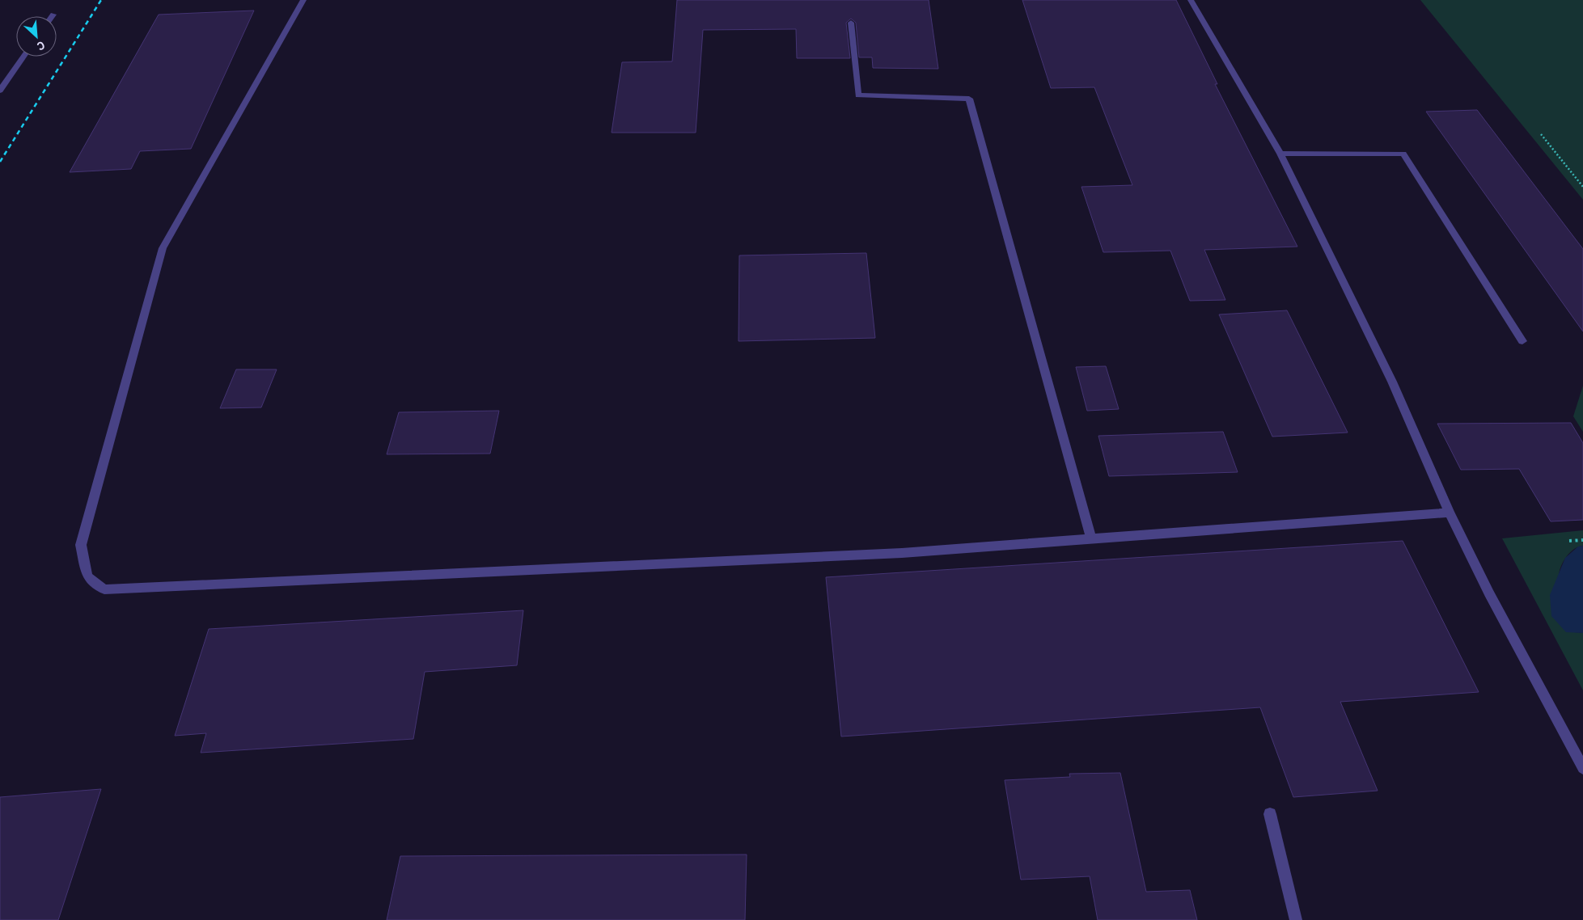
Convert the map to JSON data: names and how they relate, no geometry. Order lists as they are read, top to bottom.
{
  "north": "bottom right"
}
